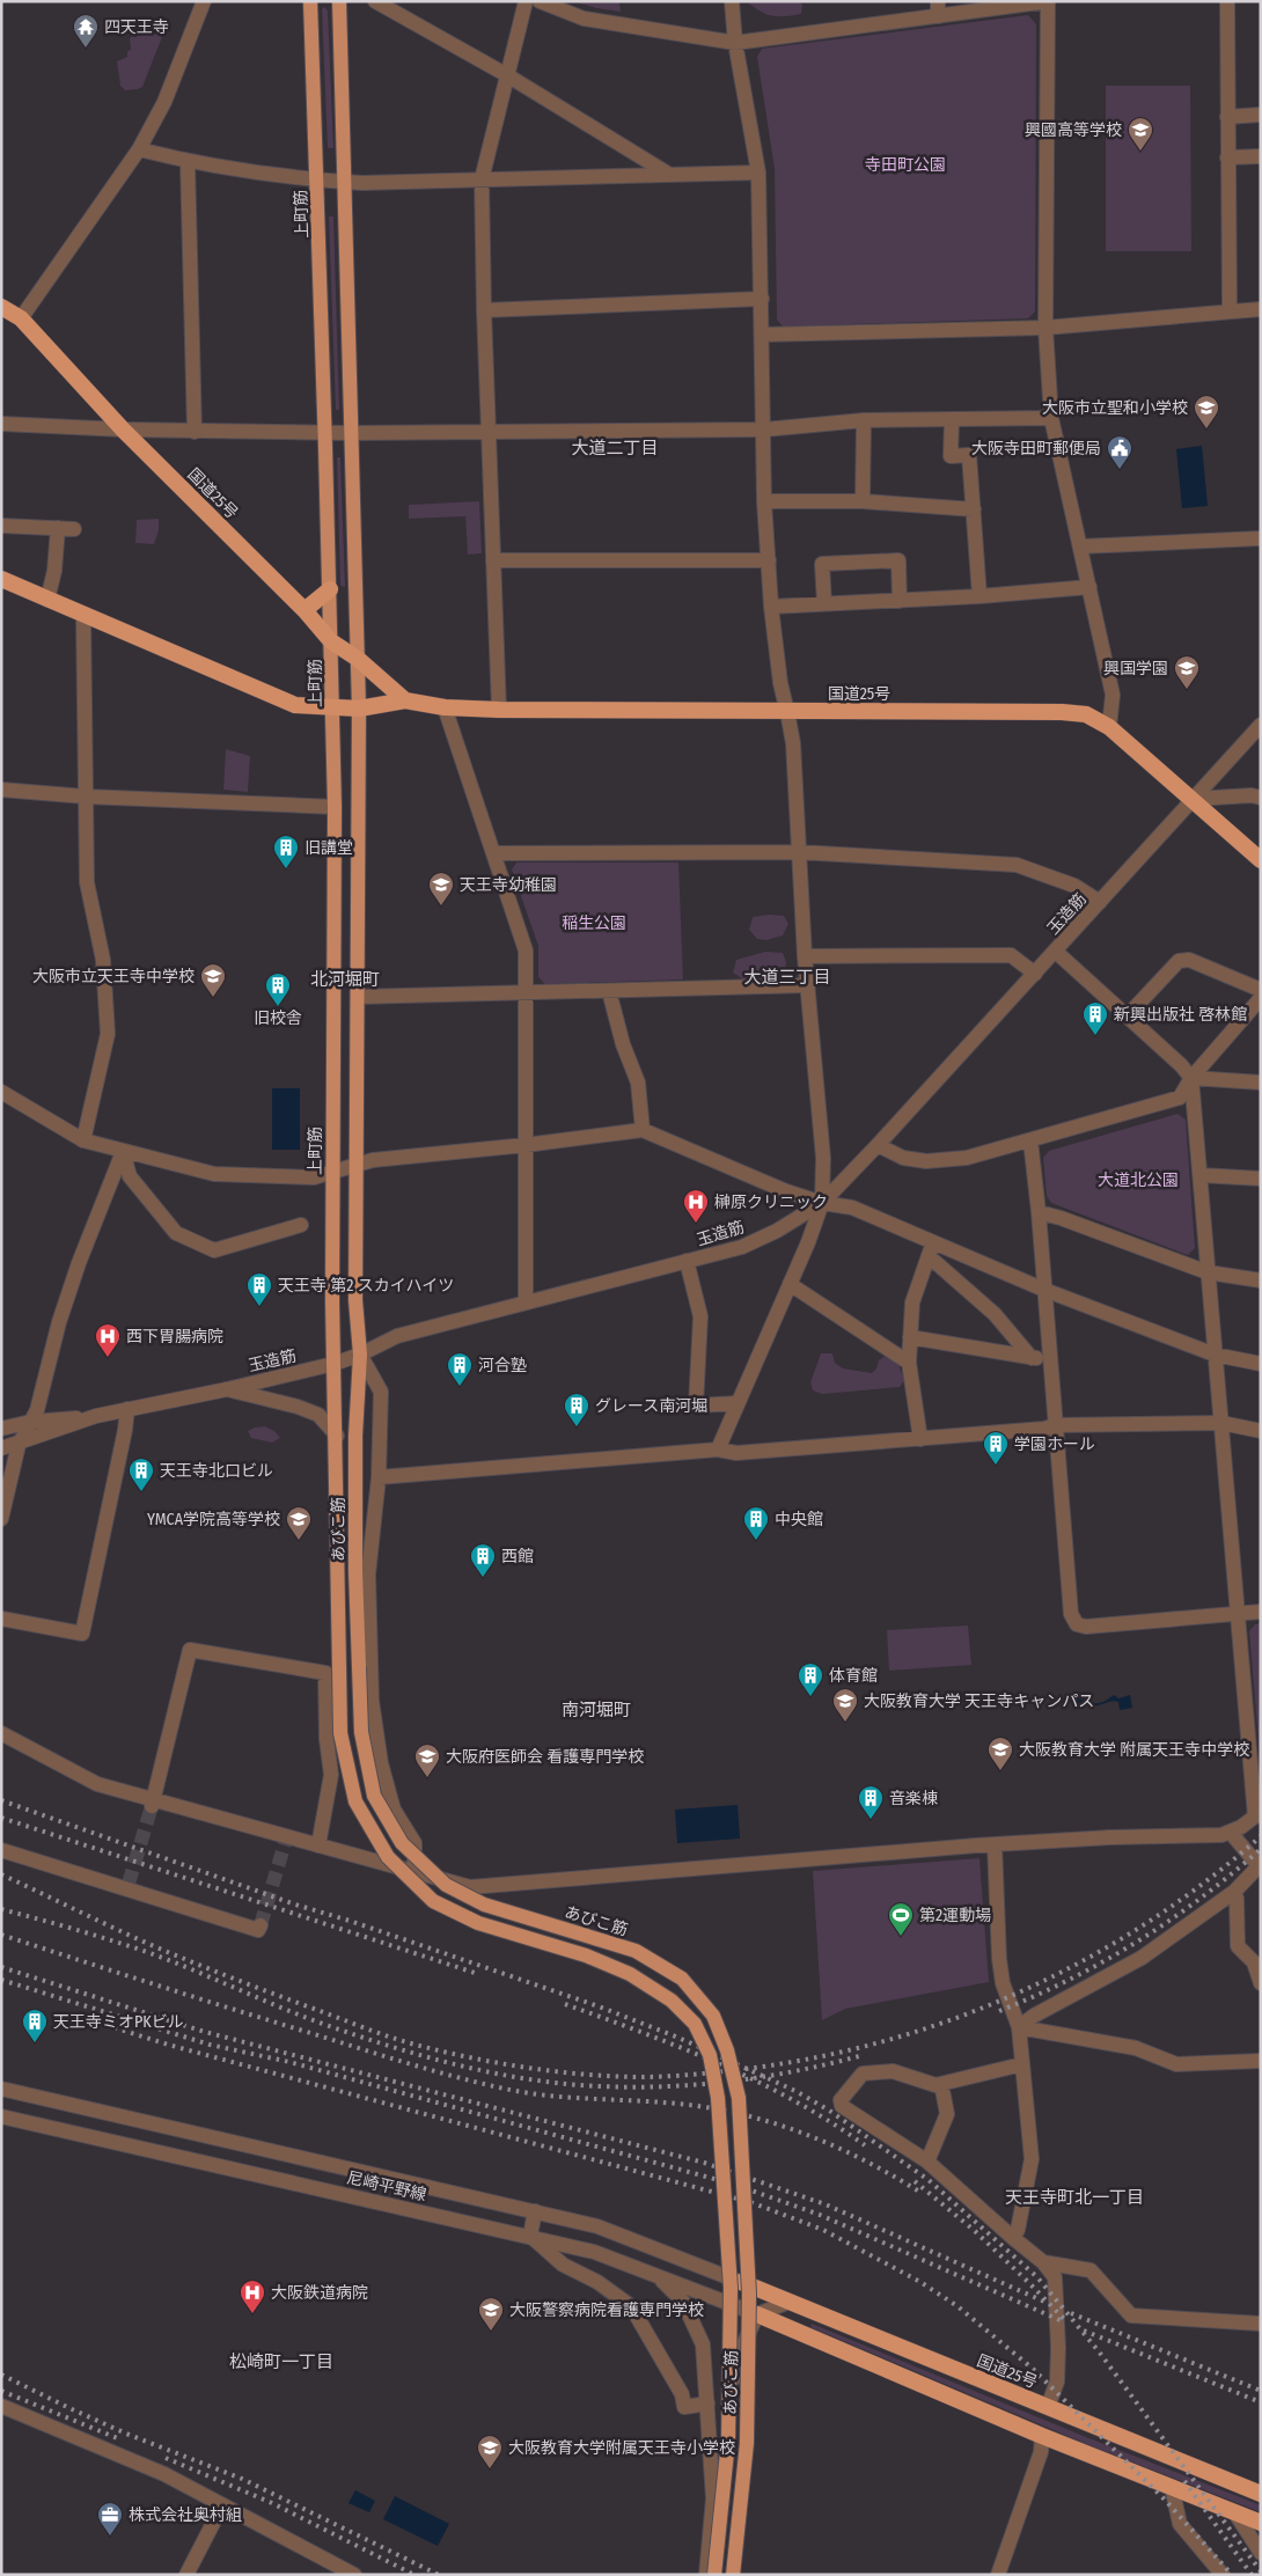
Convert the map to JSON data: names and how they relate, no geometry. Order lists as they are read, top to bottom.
{
  "streets": {
    "highway": ["国道25号"],
    "main road": ["上町筋", "あびこ筋"],
    "street": ["玉造筋", "尼崎平野線"]
  },
  "crossings": [
    ["上町筋", "国道25号"],
    ["上町筋", "玉造筋"],
    ["上町筋", "あびこ筋"],
    ["国道25号", "玉造筋"],
    ["国道25号", "尼崎平野線"],
    ["玉造筋", "あびこ筋"]
  ],
  "districts": [
    "大道二丁目",
    "大道三丁目",
    "北河堀町",
    "南河堀町",
    "天王寺町北一丁目",
    "松崎町一丁目"
  ],
  "parks": ["寺田町公園", "稲生公園", "大道北公園"],
  "places": {
    "temple": ["四天王寺"],
    "school or university": [
      "興國高等学校",
      "大阪市立聖和小学校",
      "興国学園",
      "天王寺幼稚園",
      "大阪市立天王寺中学校",
      "YMCA学院高等学校",
      "大阪教育大学 天王寺キャンパス",
      "大阪教育大学 附属天王寺中学校",
      "大阪府医師会 看護専門学校",
      "大阪警察病院看護専門学校",
      "大阪教育大学附属天王寺小学校"
    ],
    "public building": ["大阪寺田町郵便局"],
    "building": [
      "旧講堂",
      "旧校舎",
      "新興出版社 啓林館",
      "天王寺 第2 スカイハイツ",
      "河合塾",
      "グレース南河堀",
      "学園ホール",
      "天王寺北口ビル",
      "中央館",
      "西館",
      "体育館",
      "音楽棟",
      "天王寺ミオPKビル"
    ],
    "hospital": ["榊原クリニック", "西下胃腸病院", "大阪鉄道病院"],
    "sports": ["第2運動場"],
    "office": ["株式会社奥村組"]
  }
}
